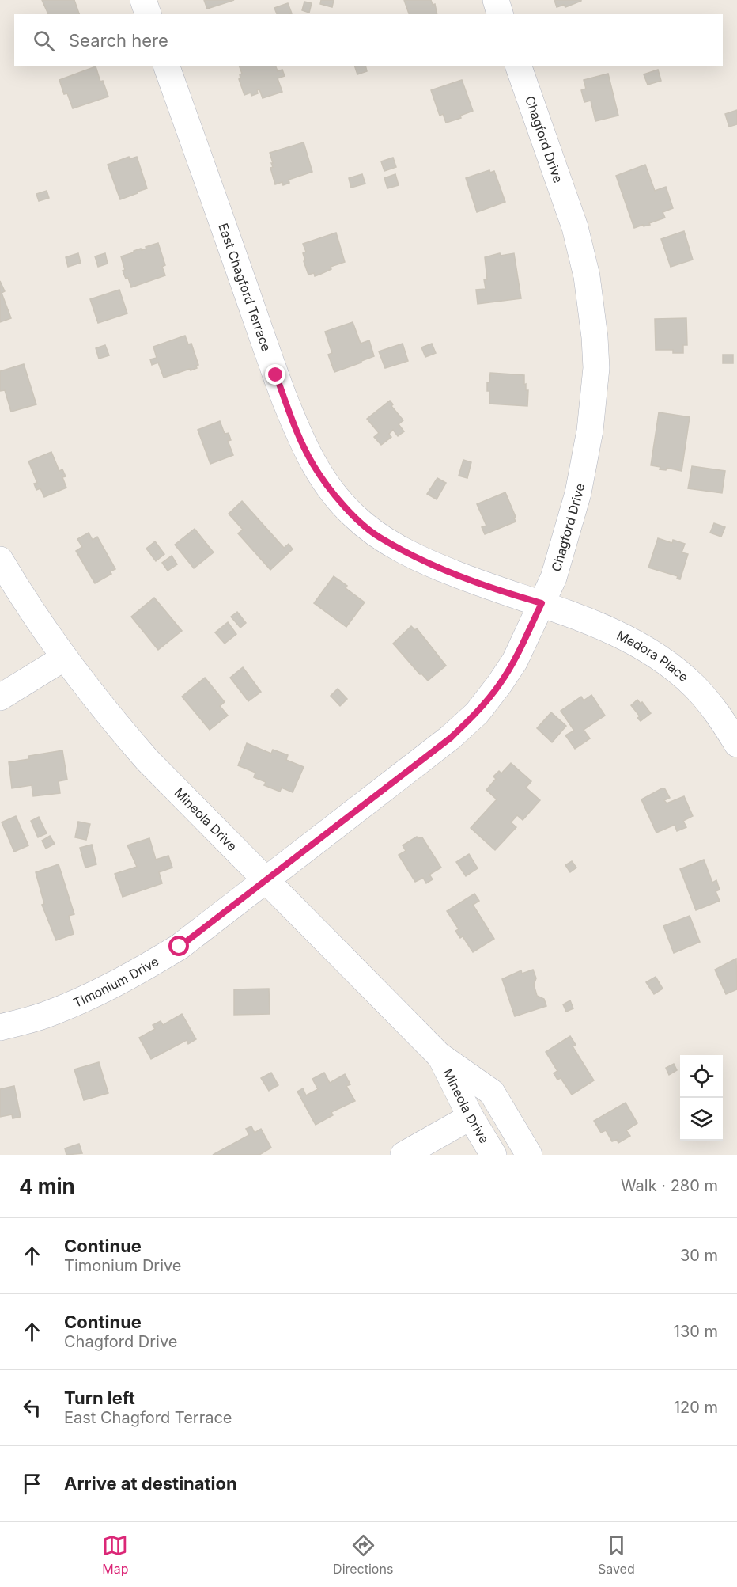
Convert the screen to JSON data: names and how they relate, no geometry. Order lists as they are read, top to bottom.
{
  "streets": {
    "street": [
      "Chagford Drive",
      "East Chagford Terrace",
      "Medora Place",
      "Mineola Drive",
      "Timonium Drive"
    ]
  },
  "crossings": [
    ["Chagford Drive", "East Chagford Terrace"],
    ["Chagford Drive", "Medora Place"],
    ["Chagford Drive", "Mineola Drive"],
    ["Chagford Drive", "Timonium Drive"],
    ["East Chagford Terrace", "Medora Place"],
    ["Mineola Drive", "Timonium Drive"]
  ],
  "page": {
    "search": "Search here",
    "heading": ["4 min", "Walk · 280 m"],
    "list": [
      ["Continue", "Timonium Drive", "30 m"],
      ["Continue", "Chagford Drive", "130 m"],
      ["Turn left", "East Chagford Terrace", "120 m"],
      "Arrive at destination"
    ],
    "nav": ["Map", "Directions", "Saved"]
  }
}
